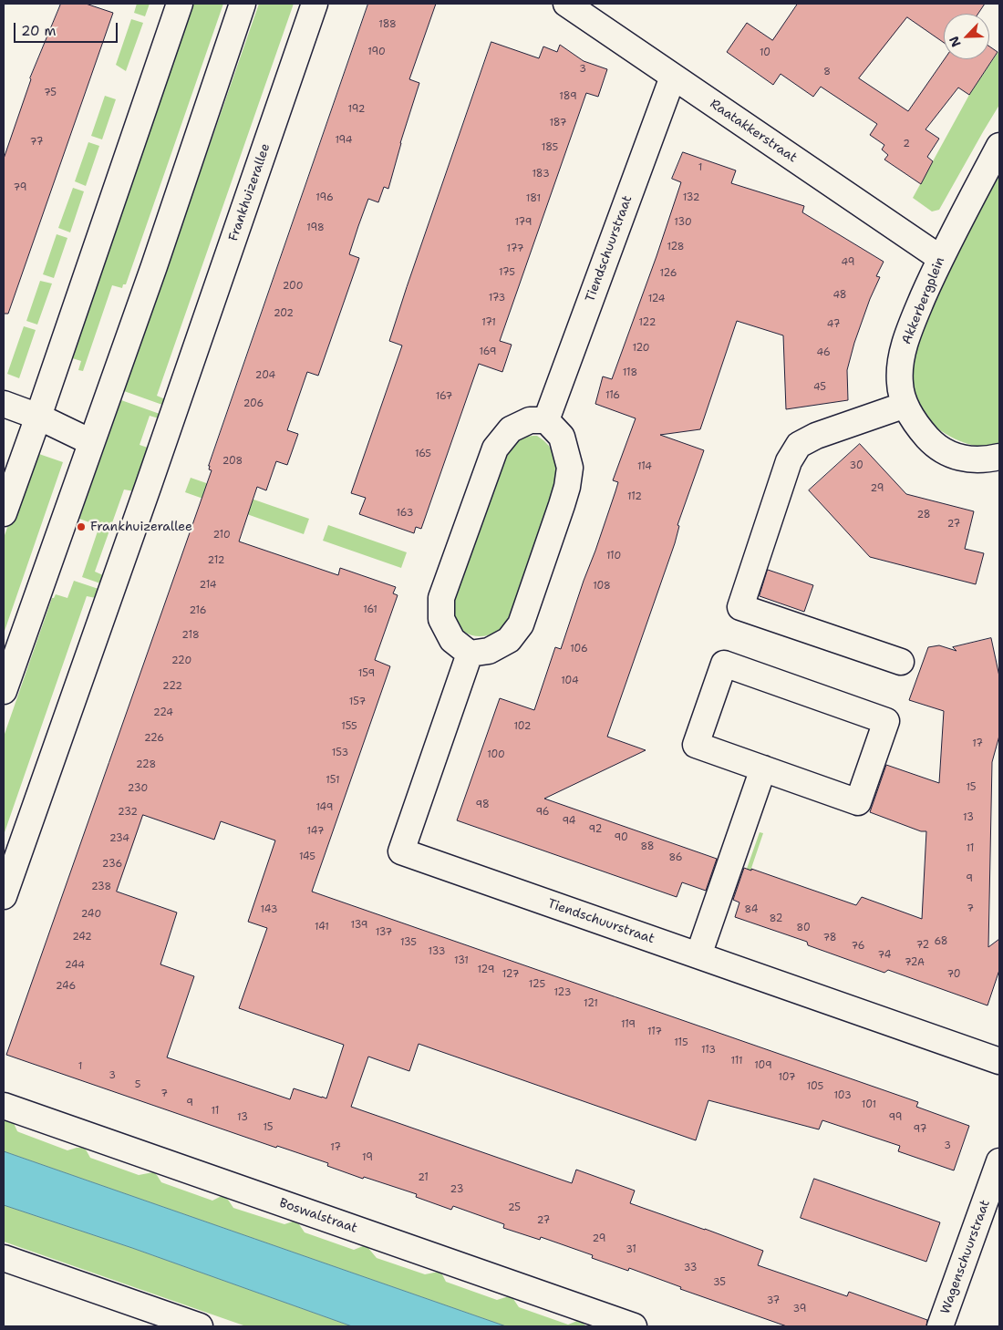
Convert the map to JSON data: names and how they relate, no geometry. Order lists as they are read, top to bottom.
{
  "streets": {
    "street": [
      "Raatakkerstraat",
      "Frankhuizerallee",
      "Tiendschuurstraat",
      "Akkerbergplein",
      "Boswalstraat",
      "Wagenschuurstraat"
    ]
  },
  "crossings": [
    ["Raatakkerstraat", "Tiendschuurstraat"],
    ["Raatakkerstraat", "Akkerbergplein"]
  ],
  "places": ["Frankhuizerallee"],
  "house_numbers": [
    "188",
    "190",
    "10",
    "3",
    "8",
    "75",
    "189",
    "192",
    "187",
    "194",
    "77",
    "2",
    "185",
    "1",
    "183",
    "79",
    "196",
    "132",
    "181",
    "179",
    "130",
    "198",
    "128",
    "177",
    "49",
    "175",
    "126",
    "200",
    "48",
    "173",
    "124",
    "202",
    "171",
    "122",
    "47",
    "120",
    "169",
    "46",
    "118",
    "204",
    "45",
    "116",
    "167",
    "206",
    "165",
    "208",
    "30",
    "114",
    "29",
    "112",
    "163",
    "28",
    "27",
    "210",
    "110",
    "212",
    "214",
    "108",
    "161",
    "216",
    "218",
    "106",
    "220",
    "159",
    "104",
    "222",
    "157",
    "224",
    "155",
    "102",
    "226",
    "17",
    "153",
    "100",
    "228",
    "151",
    "15",
    "230",
    "98",
    "149",
    "232",
    "96",
    "13",
    "94",
    "92",
    "147",
    "90",
    "234",
    "88",
    "11",
    "145",
    "86",
    "236",
    "9",
    "238",
    "7",
    "143",
    "84",
    "240",
    "82",
    "139",
    "141",
    "80",
    "137",
    "242",
    "78",
    "68",
    "135",
    "72",
    "76",
    "133",
    "74",
    "131",
    "72A",
    "244",
    "129",
    "127",
    "70",
    "125",
    "246",
    "123",
    "121",
    "119",
    "117",
    "115",
    "113",
    "111",
    "109",
    "1",
    "3",
    "107",
    "5",
    "105",
    "7",
    "103",
    "9",
    "101",
    "11",
    "13",
    "99",
    "15",
    "97",
    "3",
    "17",
    "19",
    "21",
    "23",
    "25",
    "27",
    "29",
    "31",
    "33",
    "35",
    "37",
    "39"
  ],
  "scale_bar": "20 m",
  "north": "bottom left"
}
